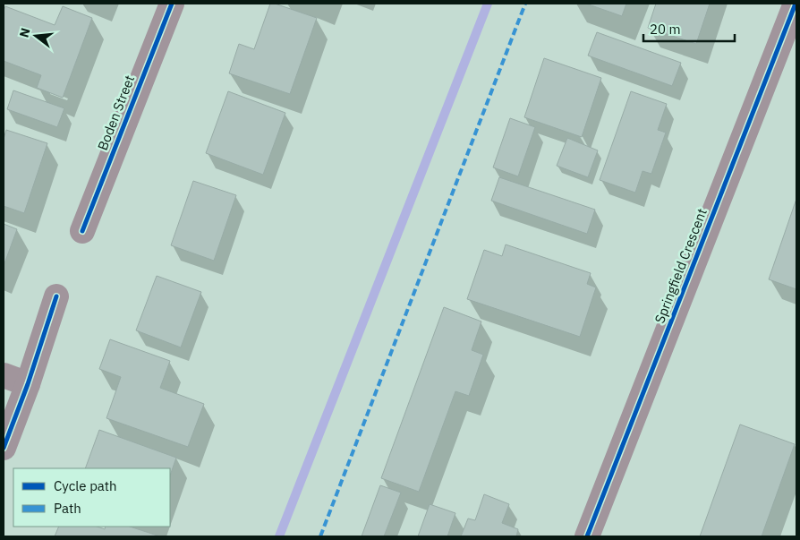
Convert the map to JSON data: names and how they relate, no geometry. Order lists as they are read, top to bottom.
{
  "streets": {
    "street": ["Boden Street", "Springfield Crescent"]
  },
  "legend": ["Cycle path", "Path"],
  "scale_bar": "20 m",
  "north": "left"
}
